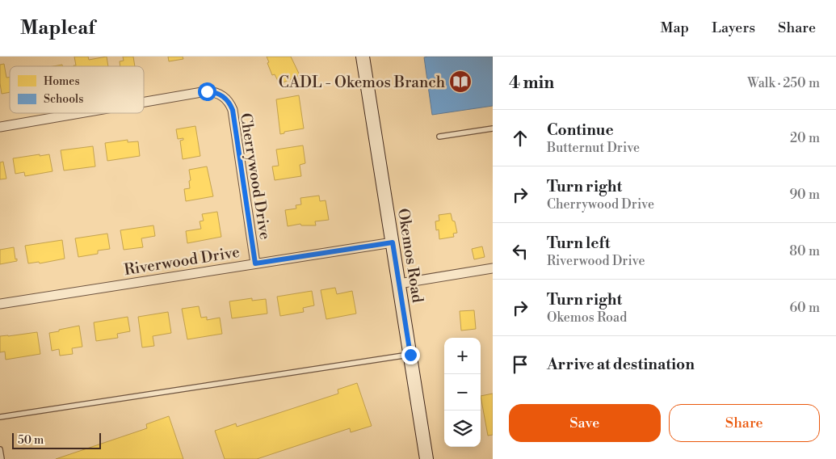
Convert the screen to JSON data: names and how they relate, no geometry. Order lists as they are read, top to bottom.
{
  "streets": {
    "main road": ["Okemos Road"],
    "street": ["Cherrywood Drive", "Riverwood Drive"]
  },
  "crossings": [
    ["Cherrywood Drive", "Riverwood Drive"],
    ["Okemos Road", "Riverwood Drive"]
  ],
  "places": {
    "library": ["CADL - Okemos Branch"]
  },
  "legend": ["Homes", "Schools"],
  "scale_bar": "50 m",
  "page": {
    "header": "Mapleaf",
    "nav": ["Map", "Layers", "Share"],
    "heading": ["4 min", "Walk · 250 m"],
    "list": [
      ["Continue", "Butternut Drive", "20 m"],
      ["Turn right", "Cherrywood Drive", "90 m"],
      ["Turn left", "Riverwood Drive", "80 m"],
      ["Turn right", "Okemos Road", "60 m"],
      "Arrive at destination"
    ],
    "map_buttons": ["+", "−"],
    "buttons": ["Save", "Share"],
    "scale": "50 m"
  }
}
